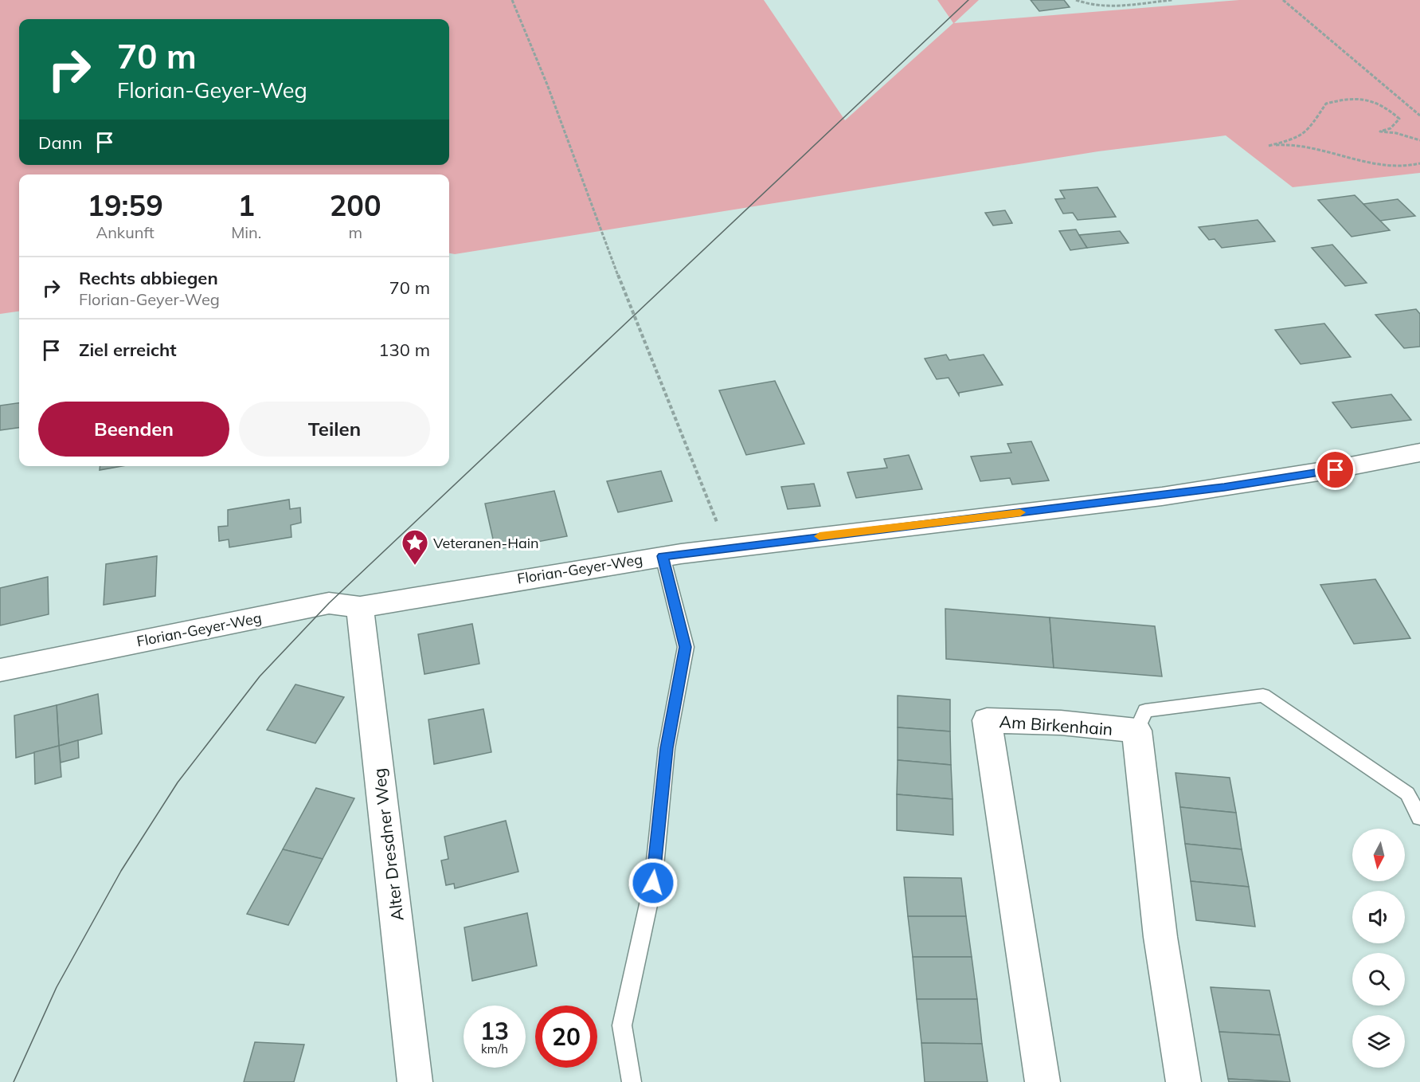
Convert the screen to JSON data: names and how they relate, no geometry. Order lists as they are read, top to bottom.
{
  "streets": {
    "street": ["Florian-Geyer-Weg", "Am Birkenhain", "Alter Dresdner Weg"]
  },
  "crossings": [
    ["Florian-Geyer-Weg", "Alter Dresdner Weg"]
  ],
  "places": {
    "place": ["Veteranen-Hain"]
  },
  "north": "bottom",
  "page": {
    "turn": ["70 m", "Florian-Geyer-Weg"],
    "then": "Dann",
    "eta": [
      "19:59",
      "Ankunft",
      "1",
      "Min.",
      "200",
      "m"
    ],
    "list": [
      {
        "name": "Rechts abbiegen",
        "note": "Florian-Geyer-Weg",
        "value": "70 m"
      },
      {
        "name": "Ziel erreicht",
        "value": "130 m"
      }
    ],
    "buttons": ["Beenden", "Teilen"],
    "speed": "13 km/h",
    "limit": "20"
  }
}
